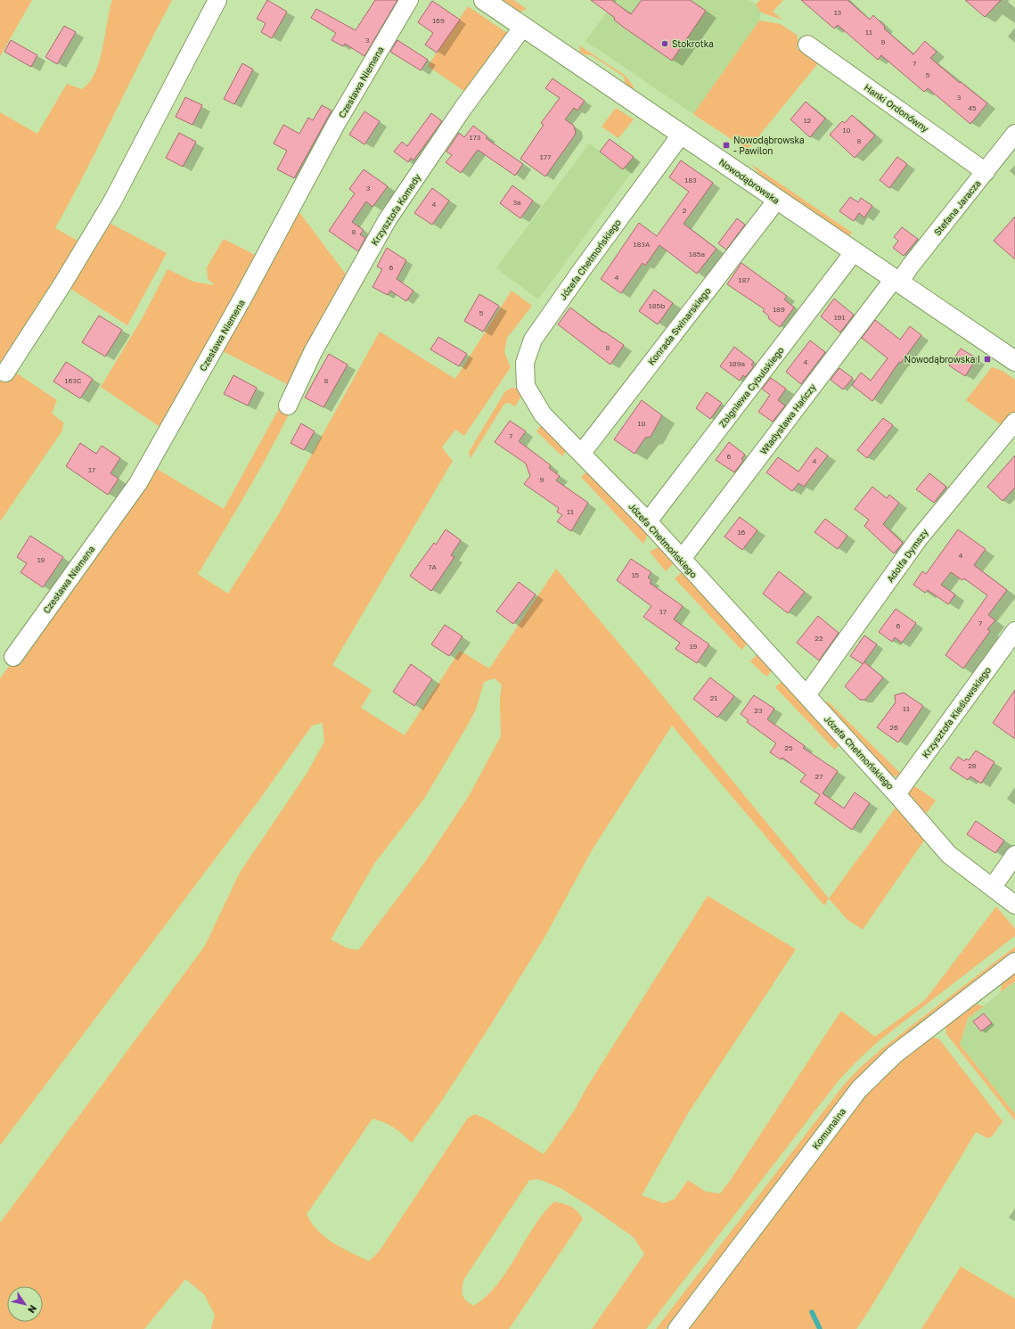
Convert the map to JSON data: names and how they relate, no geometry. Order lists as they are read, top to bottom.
{
  "streets": {
    "street": [
      "Czesława Niemena",
      "Hanki Ordonówny",
      "Nowodąbrowska",
      "Stefana Jaracza",
      "Krzysztofa Komedy",
      "Józefa Chełmońskiego",
      "Konrada Swinarskiego",
      "Zbigniewa Cybulskiego",
      "Władysława Hańczy",
      "Adolfa Dymszy",
      "Krzysztofa Kieślowskiego",
      "Komunalna"
    ]
  },
  "crossings": [
    ["Hanki Ordonówny", "Stefana Jaracza"],
    ["Nowodąbrowska", "Stefana Jaracza"],
    ["Nowodąbrowska", "Krzysztofa Komedy"],
    ["Nowodąbrowska", "Józefa Chełmońskiego"],
    ["Nowodąbrowska", "Konrada Swinarskiego"],
    ["Nowodąbrowska", "Zbigniewa Cybulskiego"],
    ["Nowodąbrowska", "Władysława Hańczy"],
    ["Stefana Jaracza", "Władysława Hańczy"],
    ["Józefa Chełmońskiego", "Konrada Swinarskiego"],
    ["Józefa Chełmońskiego", "Zbigniewa Cybulskiego"],
    ["Józefa Chełmońskiego", "Władysława Hańczy"],
    ["Józefa Chełmońskiego", "Adolfa Dymszy"],
    ["Józefa Chełmońskiego", "Krzysztofa Kieślowskiego"]
  ],
  "places": {
    "other": ["Stokrotka"],
    "transit": ["Nowodąbrowska - Pawilon", "Nowodąbrowska I"]
  },
  "house_numbers": [
    "13",
    "169",
    "11",
    "3",
    "9",
    "7",
    "5",
    "3",
    "45",
    "12",
    "10",
    "173",
    "8",
    "177",
    "183",
    "3",
    "3a",
    "4",
    "2",
    "8",
    "183A",
    "185a",
    "6",
    "4",
    "187",
    "185b",
    "189",
    "5",
    "191",
    "8",
    "4",
    "189a",
    "163C",
    "8",
    "10",
    "7",
    "6",
    "4",
    "17",
    "9",
    "11",
    "16",
    "4",
    "19",
    "7A",
    "15",
    "17",
    "7",
    "6",
    "22",
    "19",
    "21",
    "11",
    "23",
    "26",
    "25",
    "28",
    "27"
  ],
  "north": "bottom right"
}
